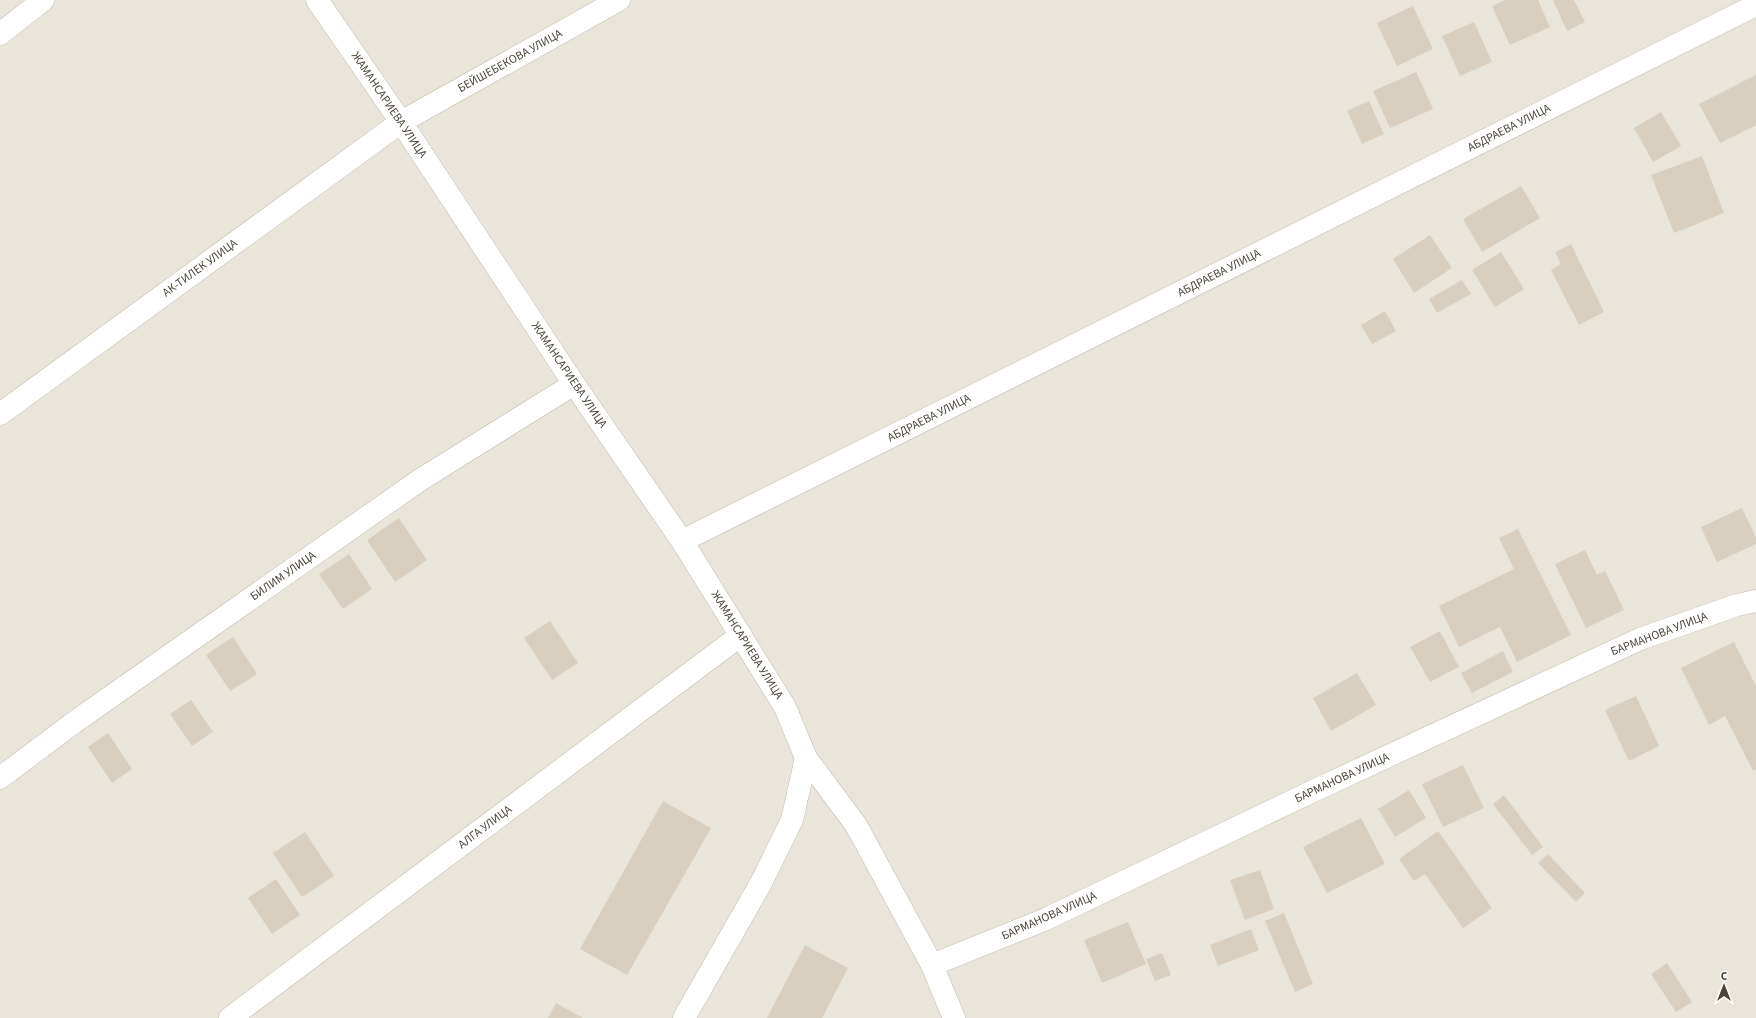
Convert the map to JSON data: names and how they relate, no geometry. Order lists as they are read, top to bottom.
{
  "streets": {
    "street": [
      "БЕЙШЕБЕКОВА УЛИЦА",
      "ЖАМАНСАРИЕВА УЛИЦА",
      "АБДРАЕВА УЛИЦА",
      "АК-ТИЛЕК УЛИЦА",
      "БИЛИМ УЛИЦА",
      "БАРМАНОВА УЛИЦА",
      "АЛГА УЛИЦА"
    ]
  },
  "crossings": [
    ["БЕЙШЕБЕКОВА УЛИЦА", "ЖАМАНСАРИЕВА УЛИЦА"],
    ["БЕЙШЕБЕКОВА УЛИЦА", "АК-ТИЛЕК УЛИЦА"],
    ["ЖАМАНСАРИЕВА УЛИЦА", "АБДРАЕВА УЛИЦА"],
    ["ЖАМАНСАРИЕВА УЛИЦА", "АК-ТИЛЕК УЛИЦА"],
    ["ЖАМАНСАРИЕВА УЛИЦА", "БИЛИМ УЛИЦА"],
    ["ЖАМАНСАРИЕВА УЛИЦА", "БАРМАНОВА УЛИЦА"],
    ["ЖАМАНСАРИЕВА УЛИЦА", "АЛГА УЛИЦА"]
  ],
  "north": "top"
}
